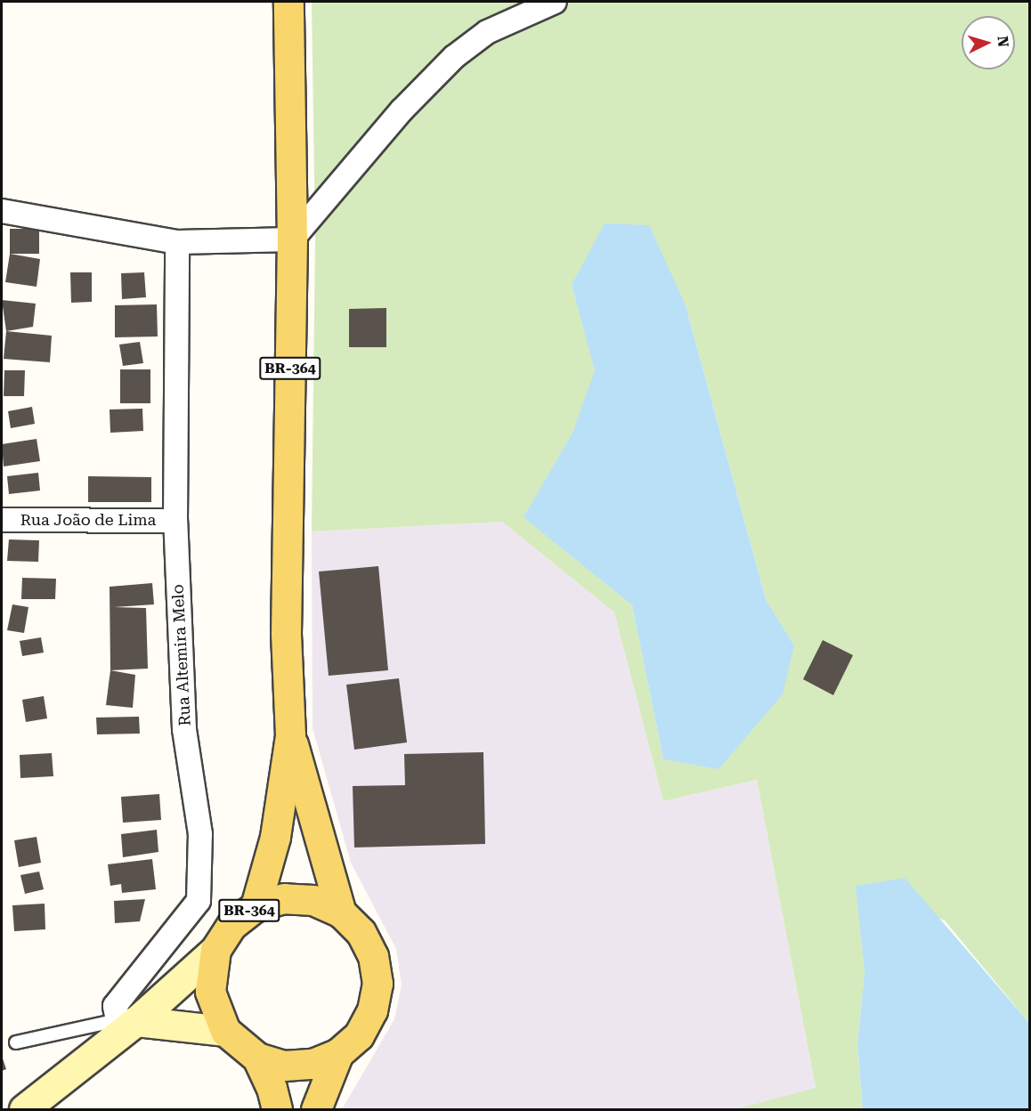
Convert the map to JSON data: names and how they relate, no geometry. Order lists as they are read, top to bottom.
{
  "streets": {
    "main road": ["BR-364"],
    "street": ["Rua João de Lima", "Rua Altemira Melo"]
  },
  "crossings": [
    ["Rua João de Lima", "Rua Altemira Melo"]
  ],
  "north": "right"
}
